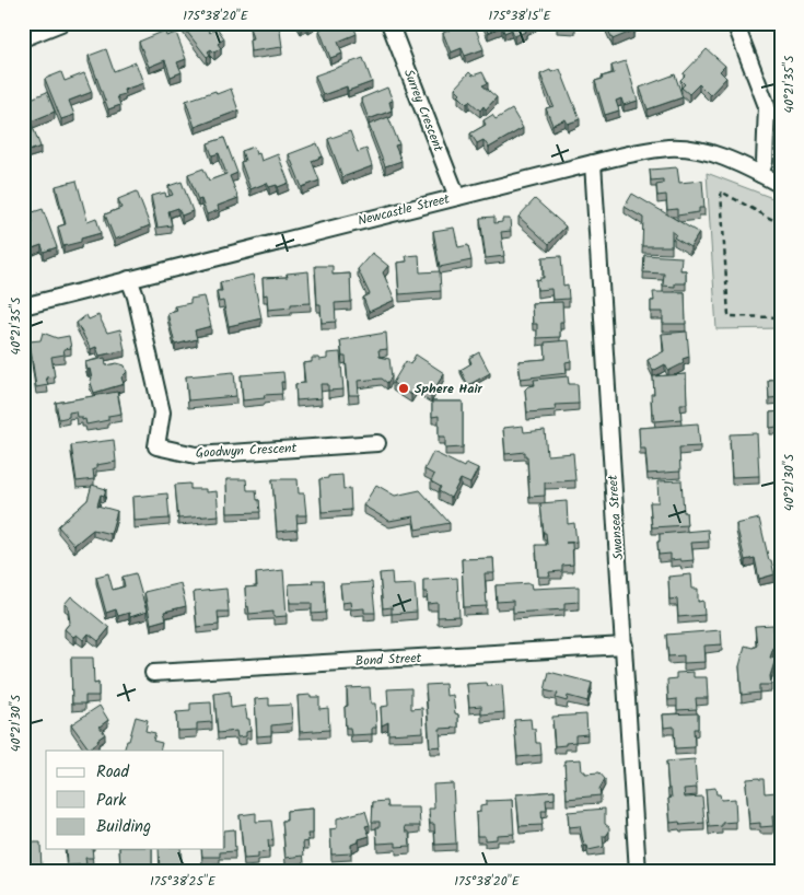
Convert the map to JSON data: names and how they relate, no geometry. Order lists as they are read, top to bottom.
{
  "streets": {
    "street": [
      "Surrey Crescent",
      "Newcastle Street",
      "Goodwyn Crescent",
      "Swansea Street",
      "Bond Street"
    ]
  },
  "crossings": [
    ["Surrey Crescent", "Newcastle Street"],
    ["Newcastle Street", "Goodwyn Crescent"],
    ["Newcastle Street", "Swansea Street"],
    ["Swansea Street", "Bond Street"]
  ],
  "places": ["Sphere Hair"],
  "legend": ["Road", "Park", "Building"],
  "coordinates": [
    "175°38'20\"E",
    "175°38'15\"E",
    "40°21'35\"S",
    "40°21'30\"S",
    "175°38'25\"E"
  ]
}
